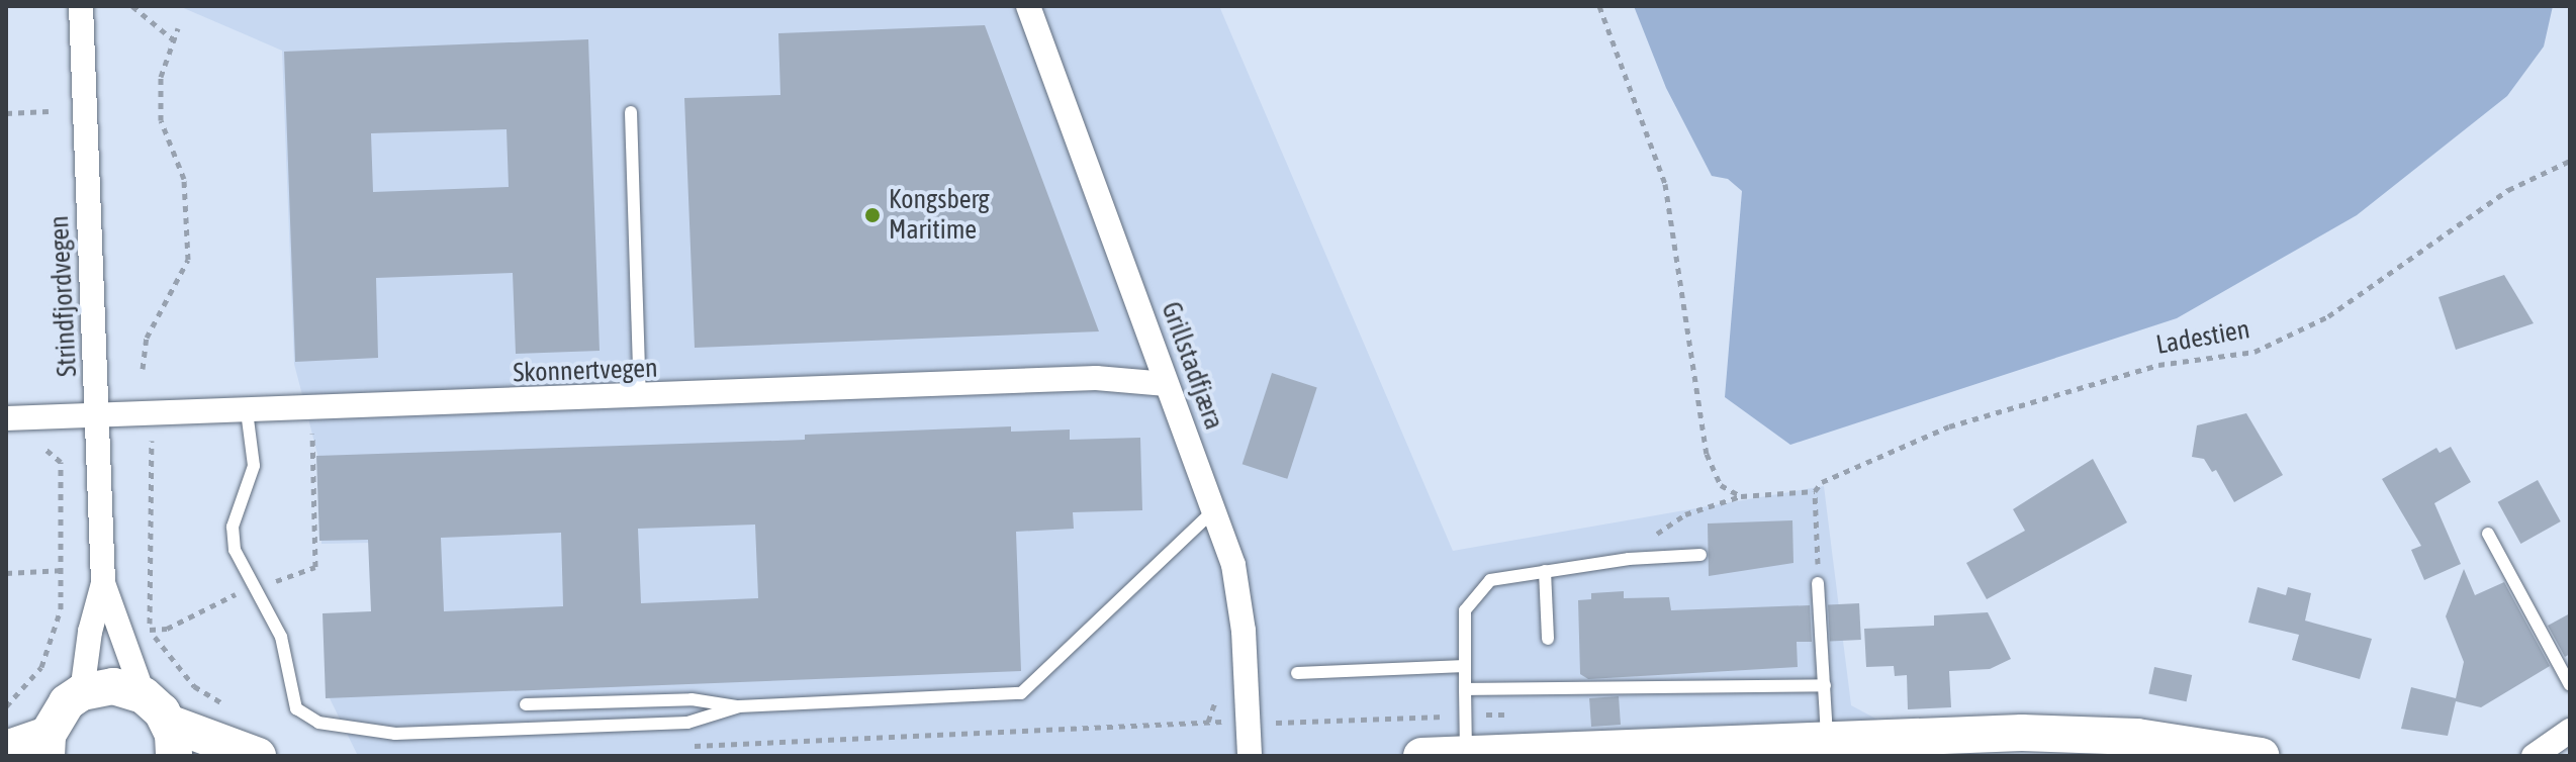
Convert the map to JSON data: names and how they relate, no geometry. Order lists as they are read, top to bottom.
{
  "streets": {
    "street": ["Strindfjordvegen", "Grillstadfjæra", "Skonnertvegen"],
    "path": ["Ladestien"]
  },
  "crossings": [
    ["Strindfjordvegen", "Skonnertvegen"],
    ["Grillstadfjæra", "Skonnertvegen"]
  ],
  "places": ["Kongsberg Maritime"]
}
